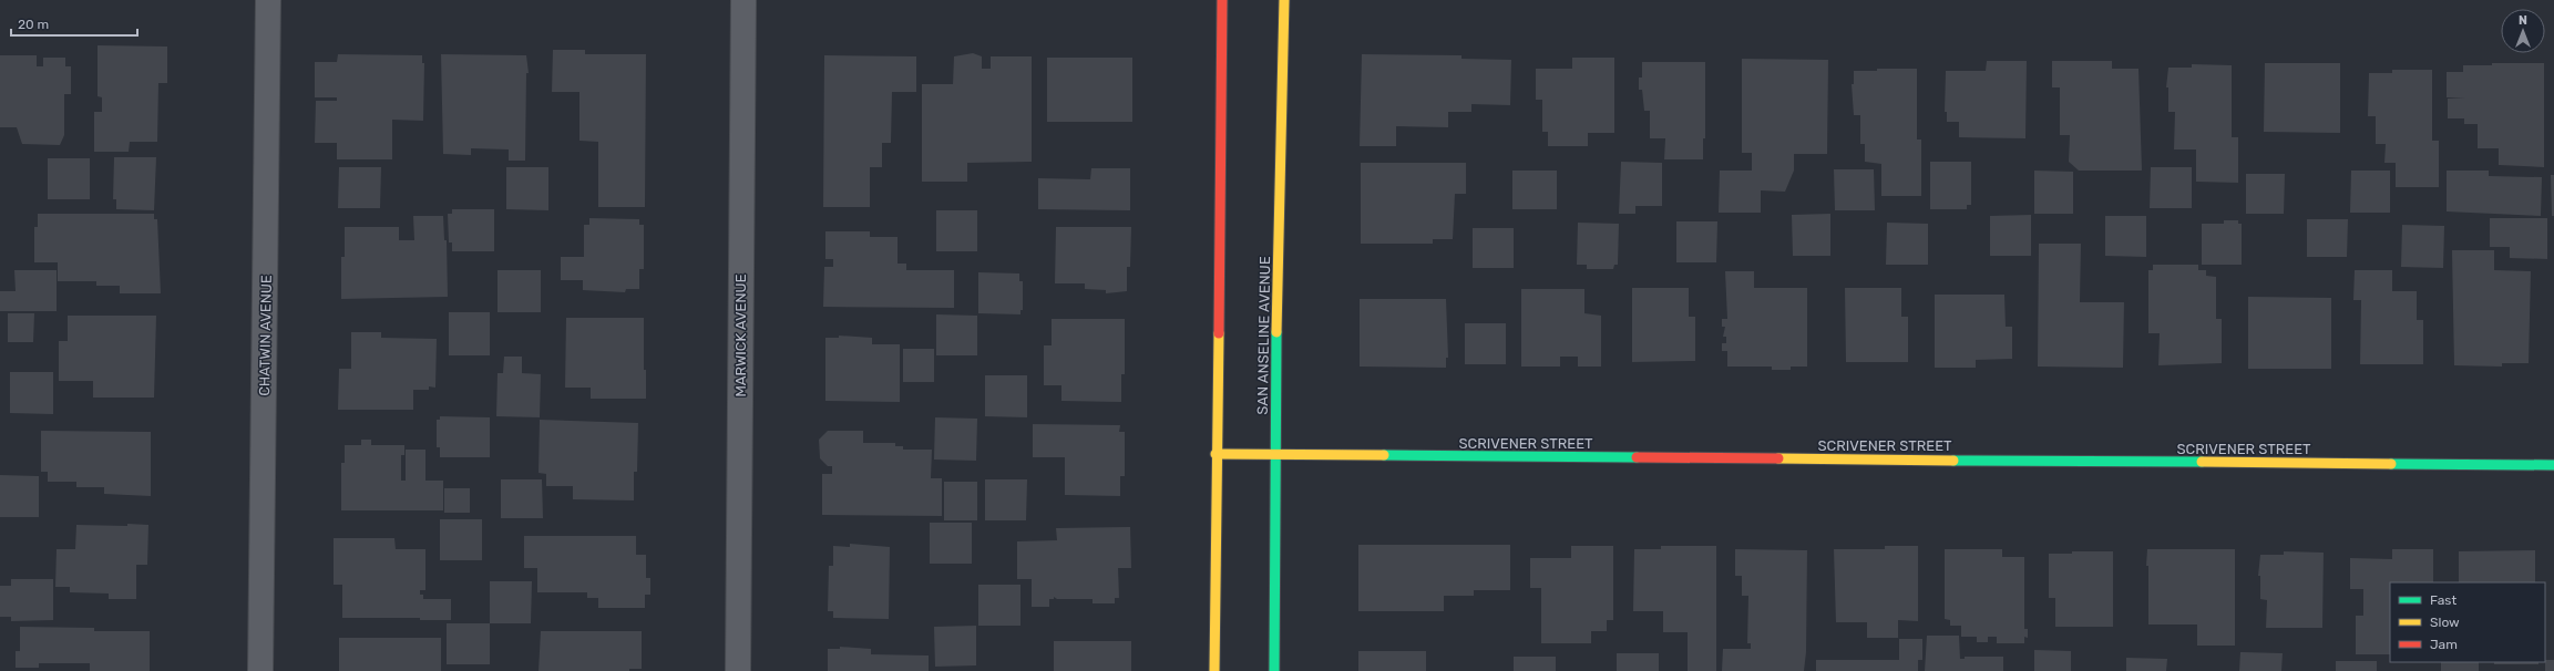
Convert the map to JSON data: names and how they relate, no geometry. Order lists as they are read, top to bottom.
{
  "streets": {
    "street": [
      "CHATWIN AVENUE",
      "MARWICK AVENUE",
      "SAN ANSELINE AVENUE",
      "SCRIVENER STREET"
    ]
  },
  "crossings": [
    ["SAN ANSELINE AVENUE", "SCRIVENER STREET"]
  ],
  "legend": ["Fast", "Slow", "Jam"],
  "scale_bar": "20 m",
  "north": "top"
}
